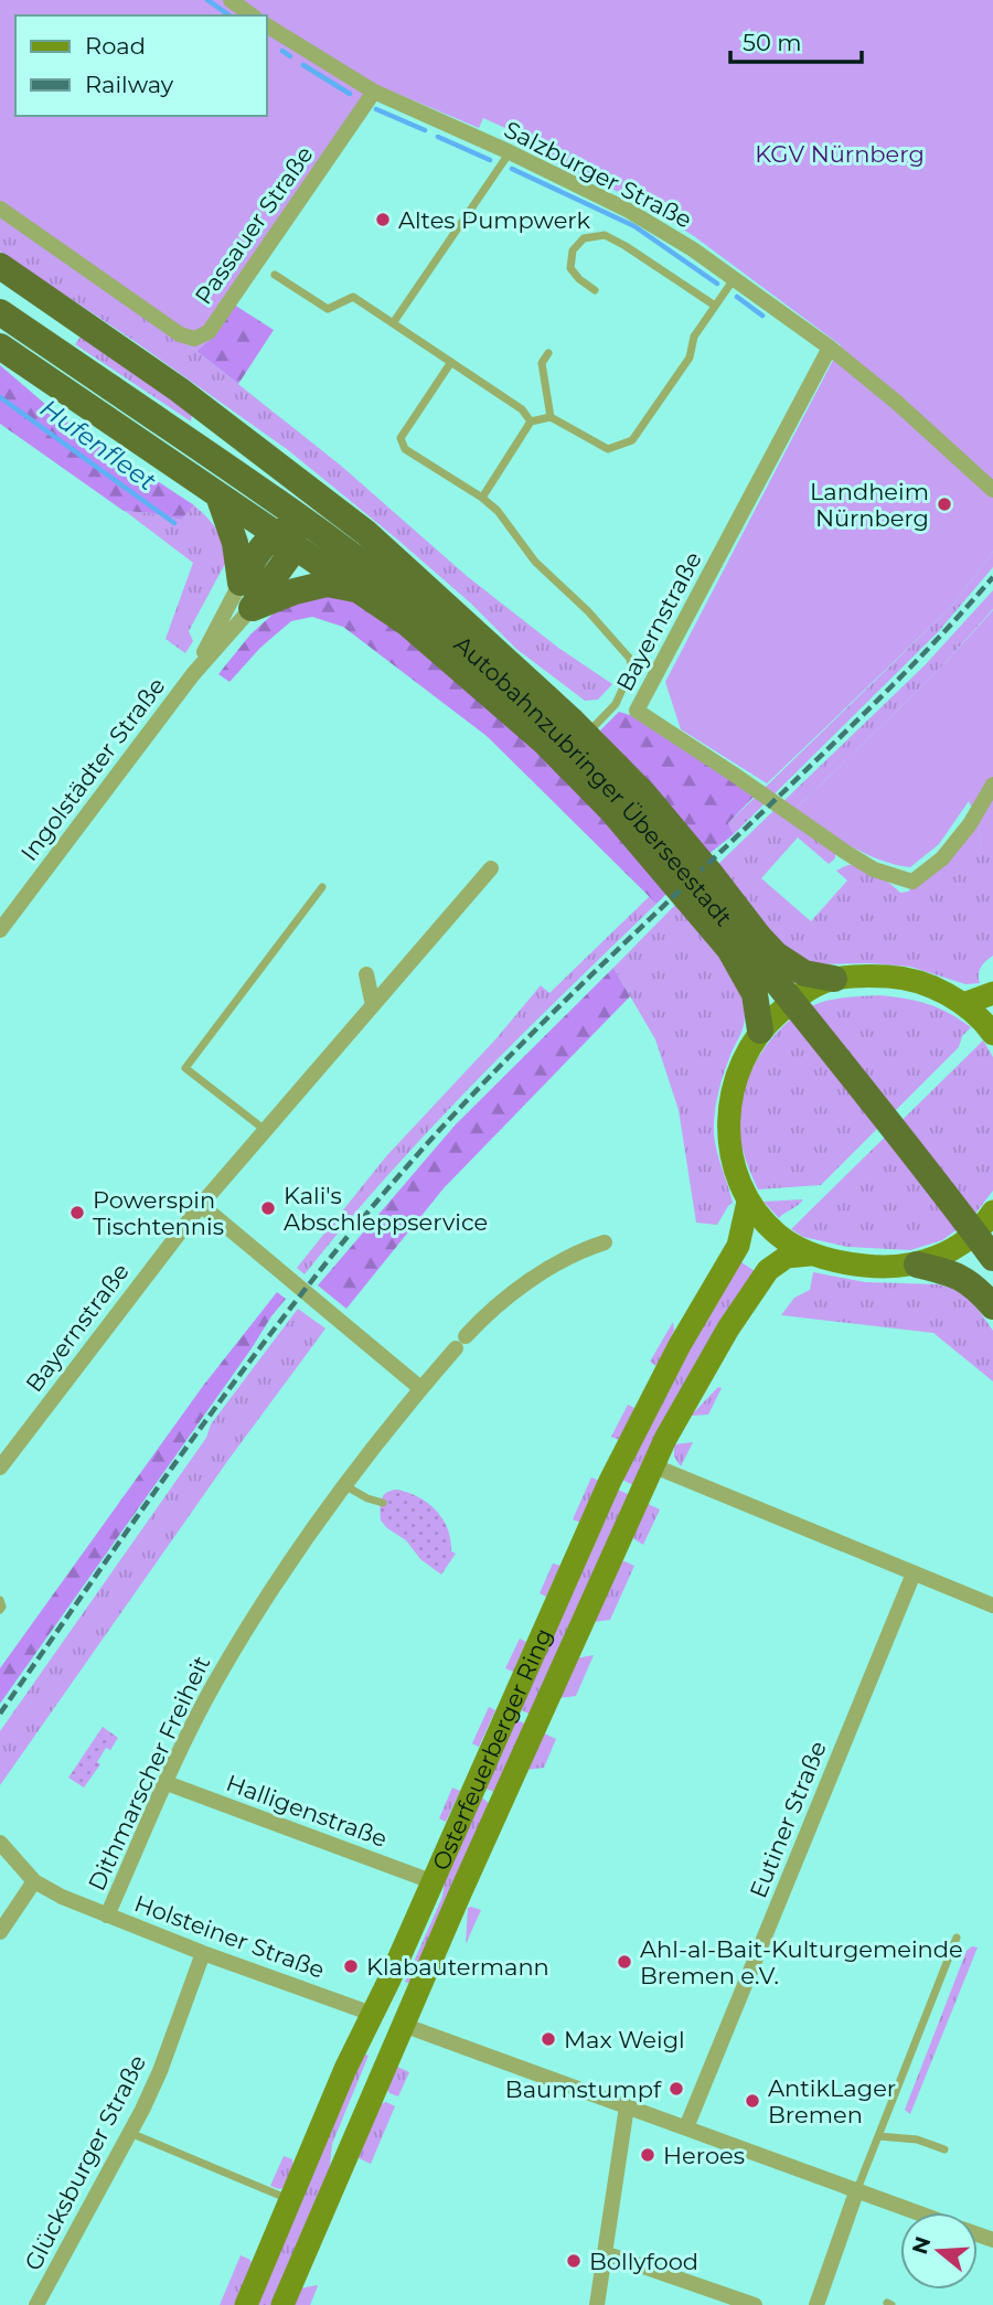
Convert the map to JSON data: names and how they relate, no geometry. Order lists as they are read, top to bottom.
{
  "streets": {
    "highway": ["Autobahnzubringer Überseestadt"],
    "main road": ["Osterfeuerberger Ring"],
    "street": [
      "Salzburger Straße",
      "Passauer Straße",
      "Bayernstraße",
      "Ingolstädter Straße",
      "Dithmarscher Freiheit",
      "Halligenstraße",
      "Eutiner Straße",
      "Holsteiner Straße",
      "Glücksburger Straße"
    ]
  },
  "crossings": [
    ["Salzburger Straße", "Passauer Straße"],
    ["Salzburger Straße", "Bayernstraße"],
    ["Osterfeuerberger Ring", "Halligenstraße"],
    ["Osterfeuerberger Ring", "Holsteiner Straße"],
    ["Dithmarscher Freiheit", "Halligenstraße"],
    ["Dithmarscher Freiheit", "Holsteiner Straße"],
    ["Holsteiner Straße", "Glücksburger Straße"]
  ],
  "water": ["Hufenfleet"],
  "parks": ["KGV Nürnberg"],
  "places": [
    "Altes Pumpwerk",
    "Landheim Nürnberg",
    "Kali's Abschleppservice",
    "Powerspin Tischtennis",
    "Ahl-al-Bait-Kulturgemeinde Bremen e.V.",
    "Klabautermann",
    "Max Weigl",
    "Baumstumpf",
    "AntikLager Bremen",
    "Heroes",
    "Bollyfood"
  ],
  "legend": ["Road", "Railway"],
  "scale_bar": "50 m",
  "north": "left"
}
